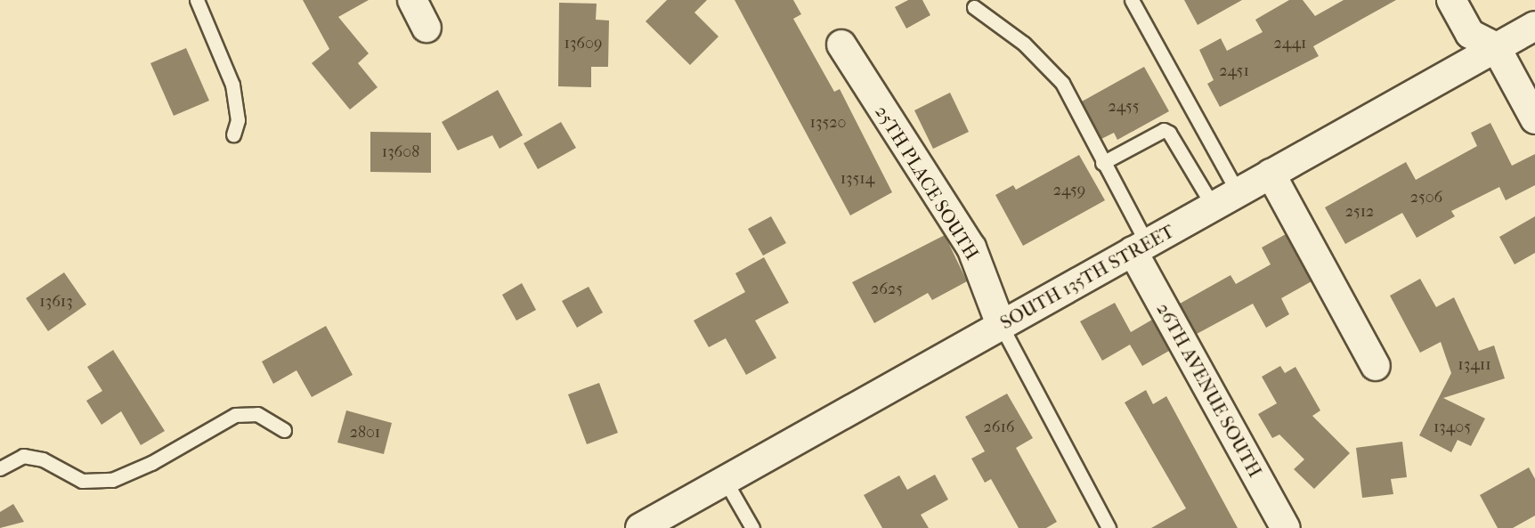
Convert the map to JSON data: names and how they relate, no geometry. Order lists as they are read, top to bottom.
{
  "streets": {
    "street": ["25TH PLACE SOUTH", "SOUTH 135TH STREET", "26TH AVENUE SOUTH"]
  },
  "crossings": [
    ["25TH PLACE SOUTH", "SOUTH 135TH STREET"],
    ["SOUTH 135TH STREET", "26TH AVENUE SOUTH"]
  ],
  "house_numbers": [
    "13609",
    "2441",
    "2451",
    "2455",
    "13520",
    "13608",
    "13514",
    "2459",
    "2506",
    "2512",
    "2625",
    "13613",
    "13411",
    "2616",
    "13405",
    "2801"
  ]
}
